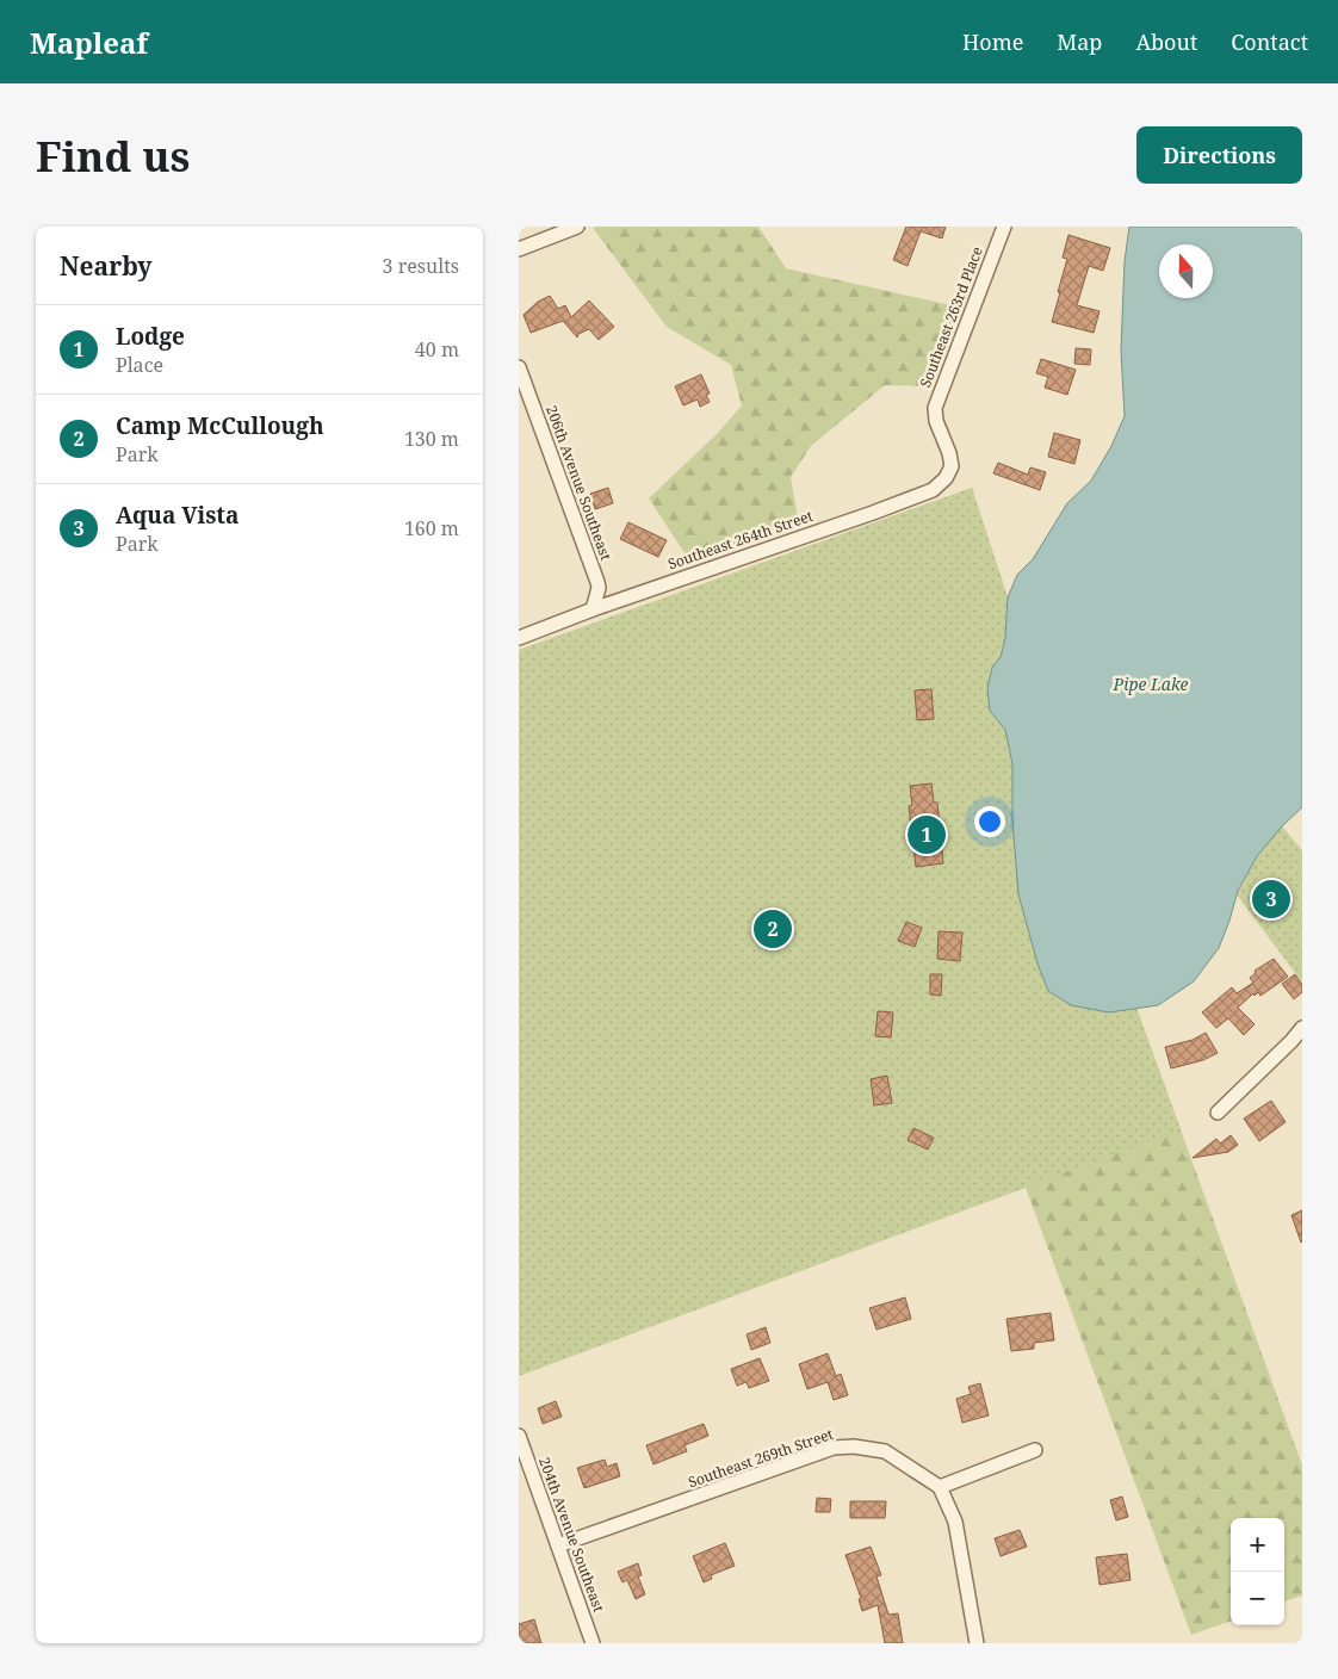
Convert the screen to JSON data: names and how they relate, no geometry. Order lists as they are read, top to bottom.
{
  "streets": {
    "street": [
      "Southeast 263rd Place",
      "206th Avenue Southeast",
      "Southeast 264th Street",
      "Southeast 269th Street",
      "204th Avenue Southeast"
    ]
  },
  "crossings": [
    ["Southeast 263rd Place", "Southeast 264th Street"],
    ["206th Avenue Southeast", "Southeast 264th Street"],
    ["Southeast 269th Street", "204th Avenue Southeast"]
  ],
  "water": ["Pipe Lake"],
  "north": "top",
  "page": {
    "header": "Mapleaf",
    "nav": [
      "Home",
      "Map",
      "About",
      "Contact"
    ],
    "buttons": "Directions",
    "title": "Find us",
    "heading": ["Nearby", "3 results"],
    "list": [
      {
        "mark": "1",
        "name": "Lodge",
        "note": "Place",
        "value": "40 m"
      },
      {
        "mark": "2",
        "name": "Camp McCullough",
        "note": "Park",
        "value": "130 m"
      },
      {
        "mark": "3",
        "name": "Aqua Vista",
        "note": "Park",
        "value": "160 m"
      }
    ],
    "pins": ["1", "3", "2"],
    "map_buttons": ["+", "−"]
  }
}
